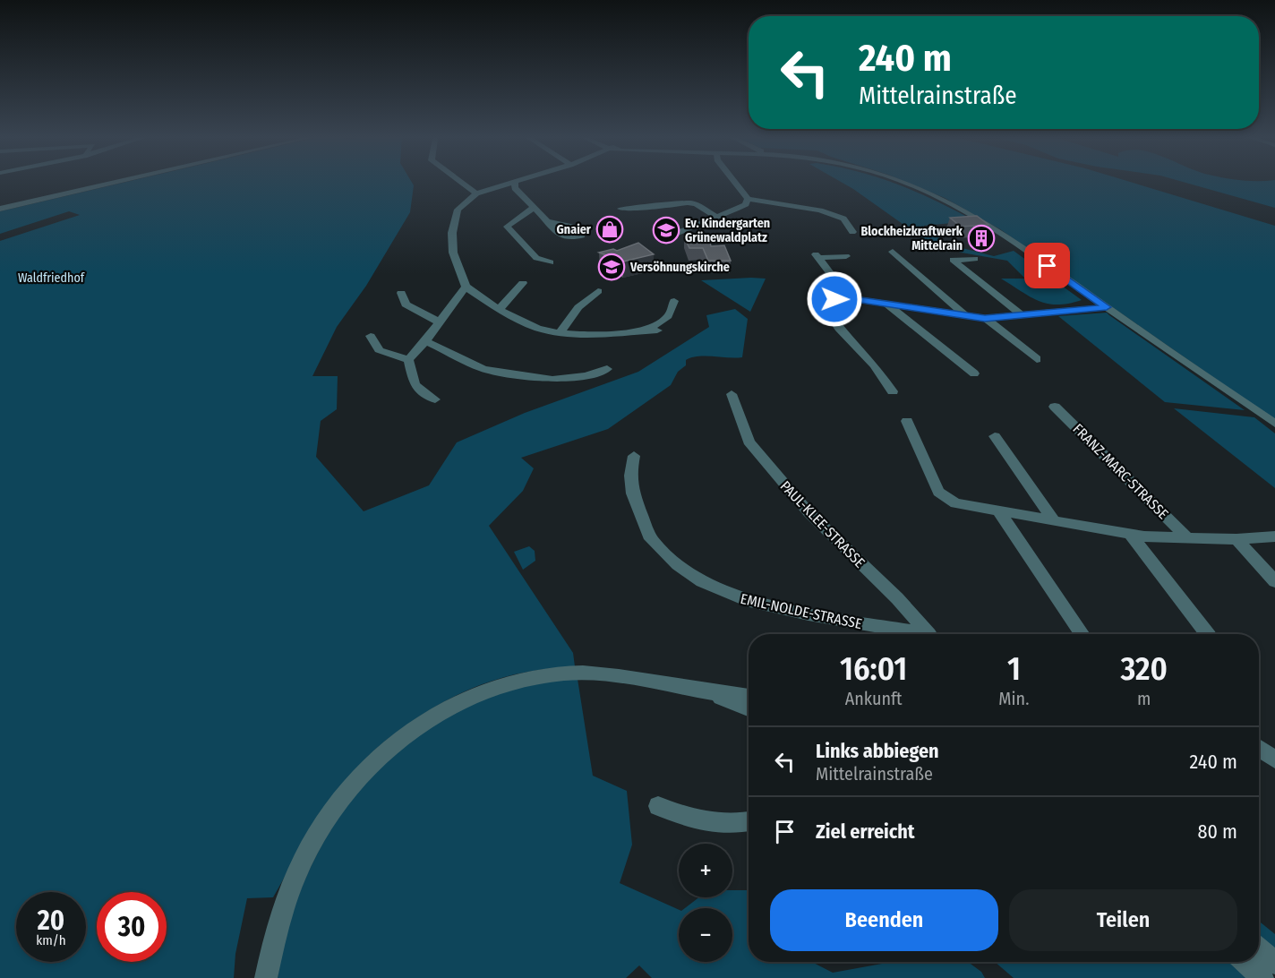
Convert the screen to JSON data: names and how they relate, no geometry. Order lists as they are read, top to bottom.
{
  "streets": {
    "street": ["FRANZ-MARC-STRASSE", "PAUL-KLEE-STRASSE", "EMIL-NOLDE-STRASSE"]
  },
  "parks": ["Waldfriedhof"],
  "places": {
    "shop": ["Gnaier"],
    "school or university": ["Ev. Kindergarten Grünewaldplatz", "Versöhnungskirche"],
    "building": ["Blockheizkraftwerk Mittelrain"]
  },
  "page": {
    "turn": ["240 m", "Mittelrainstraße"],
    "eta": [
      "16:01",
      "Ankunft",
      "1",
      "Min.",
      "320",
      "m"
    ],
    "list": [
      {
        "name": "Links abbiegen",
        "note": "Mittelrainstraße",
        "value": "240 m"
      },
      {
        "name": "Ziel erreicht",
        "value": "80 m"
      }
    ],
    "map_buttons": ["+", "−"],
    "buttons": ["Beenden", "Teilen"],
    "speed": "20 km/h",
    "limit": "30"
  }
}
